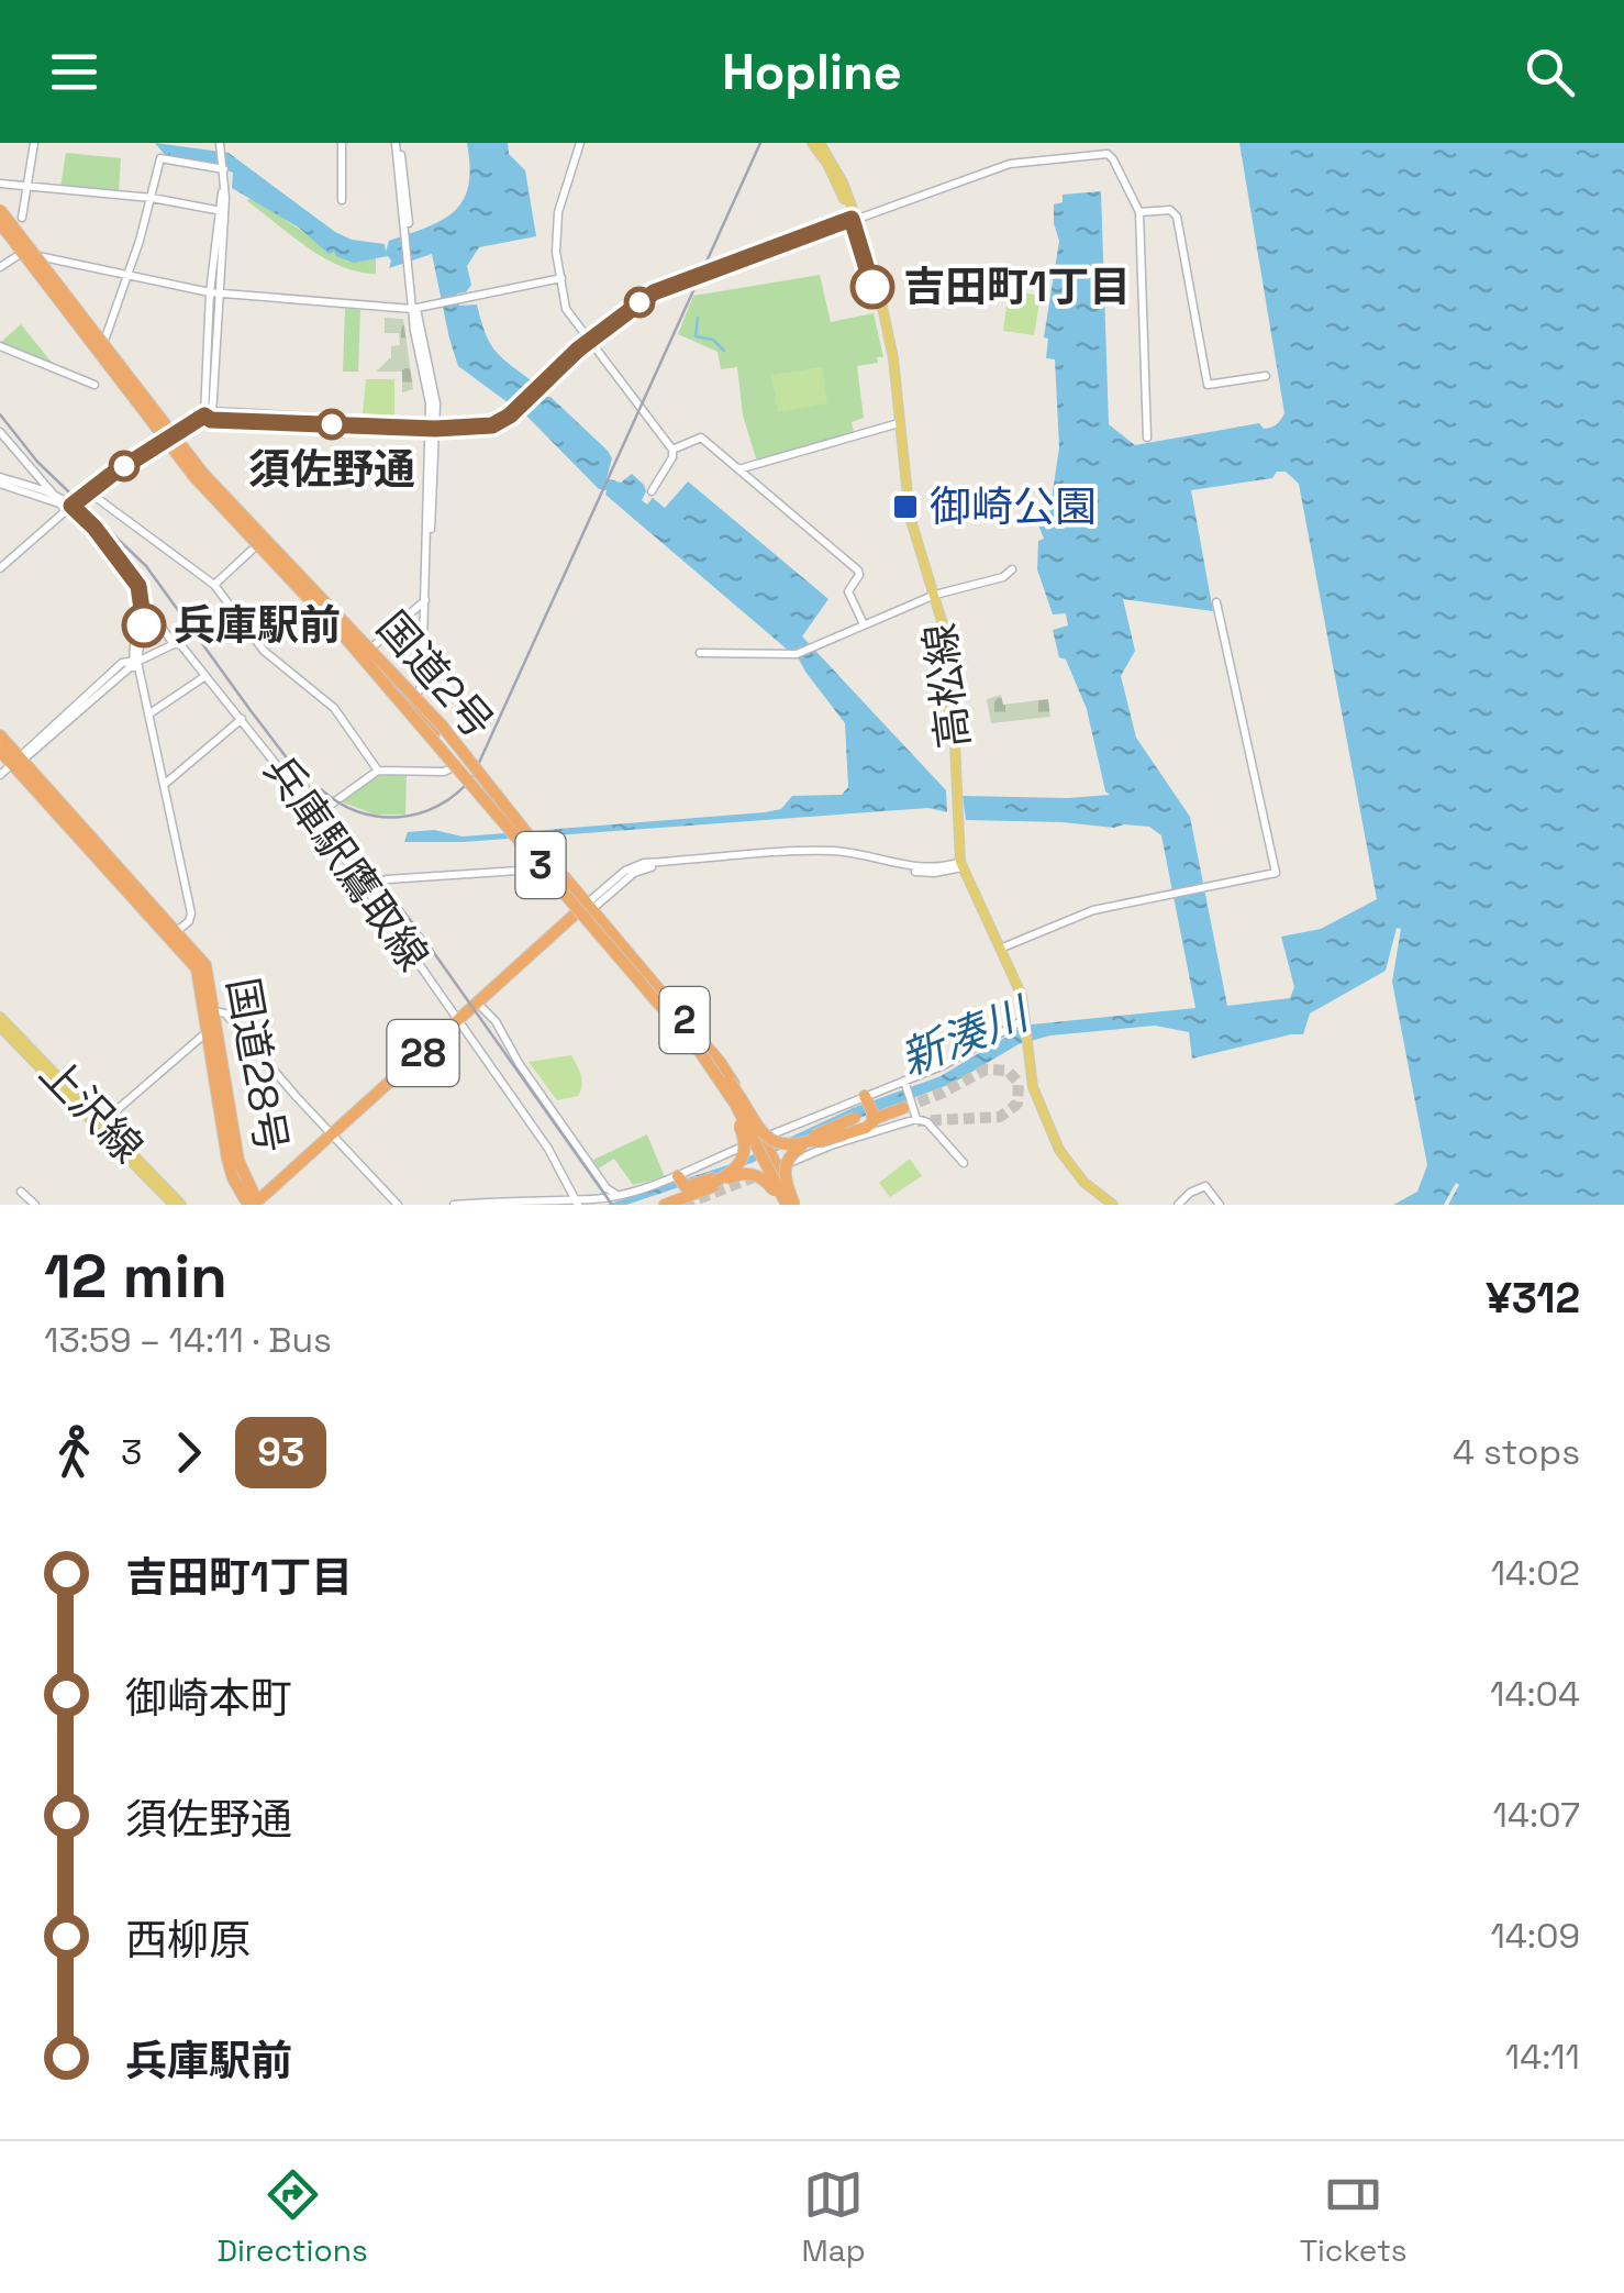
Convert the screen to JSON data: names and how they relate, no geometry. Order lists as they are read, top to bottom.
{
  "streets": {
    "highway": [
      "国道2号",
      "3",
      "2",
      "28",
      "国道28号"
    ],
    "main road": ["高松線", "上沢線"],
    "street": ["兵庫駅鷹取線"]
  },
  "crossings": [
    ["国道2号", "3"],
    ["国道2号", "国道28号"],
    ["兵庫駅鷹取線", "国道28号"]
  ],
  "water": ["新湊川"],
  "places": {
    "other": ["吉田町1丁目", "須佐野通", "兵庫駅前"],
    "transit": ["御崎公園"]
  },
  "lines": ["bus line 93"],
  "page": {
    "header": "Hopline",
    "heading": ["12 min", "13:59 – 14:11 · Bus", "¥312"],
    "legs": ["3", "93", "4 stops"],
    "list": [
      {
        "name": "吉田町1丁目",
        "value": "14:02"
      },
      {
        "name": "御崎本町",
        "value": "14:04"
      },
      {
        "name": "須佐野通",
        "value": "14:07"
      },
      {
        "name": "西柳原",
        "value": "14:09"
      },
      {
        "name": "兵庫駅前",
        "value": "14:11"
      }
    ],
    "tabs": ["Directions", "Map", "Tickets"]
  }
}
